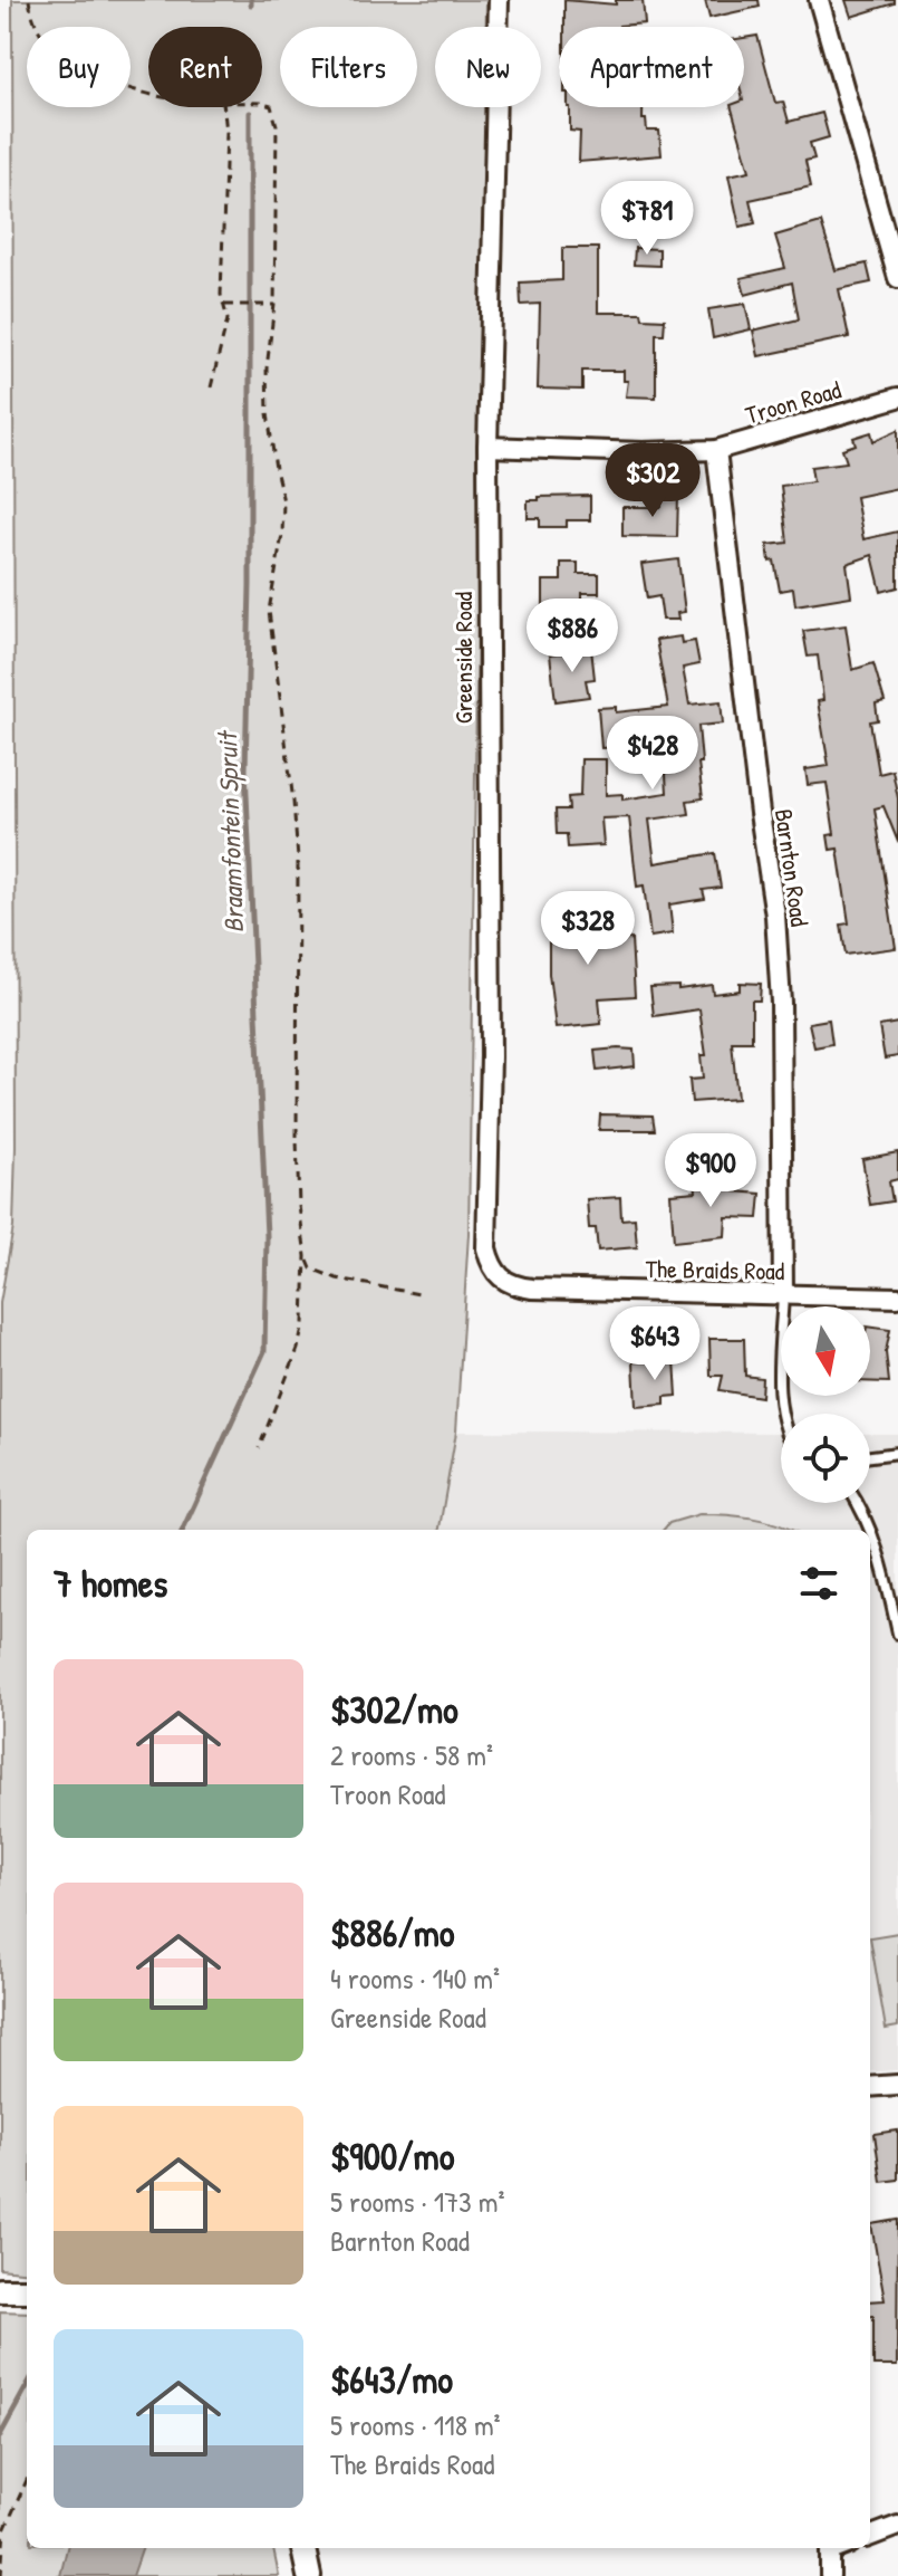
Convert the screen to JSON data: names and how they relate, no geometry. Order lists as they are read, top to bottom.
{
  "streets": {
    "street": [
      "Troon Road",
      "Greenside Road",
      "Barnton Road",
      "The Braids Road"
    ]
  },
  "crossings": [
    ["Troon Road", "Greenside Road"],
    ["Troon Road", "Barnton Road"],
    ["Greenside Road", "The Braids Road"],
    ["Barnton Road", "The Braids Road"]
  ],
  "water": ["Braamfontein Spruit"],
  "north": "bottom",
  "page": {
    "chip": [
      "Buy",
      "Rent",
      "Filters",
      "New",
      "Apartment"
    ],
    "price": [
      "$781",
      "$302",
      "$886",
      "$428",
      "$328",
      "$900",
      "$643"
    ],
    "heading": "7 homes",
    "list": [
      {
        "name": "$302/mo",
        "note": "2 rooms · 58 m² · Troon Road"
      },
      {
        "name": "$886/mo",
        "note": "4 rooms · 140 m² · Greenside Road"
      },
      {
        "name": "$900/mo",
        "note": "5 rooms · 173 m² · Barnton Road"
      },
      {
        "name": "$643/mo",
        "note": "5 rooms · 118 m² · The Braids Road"
      }
    ]
  }
}
